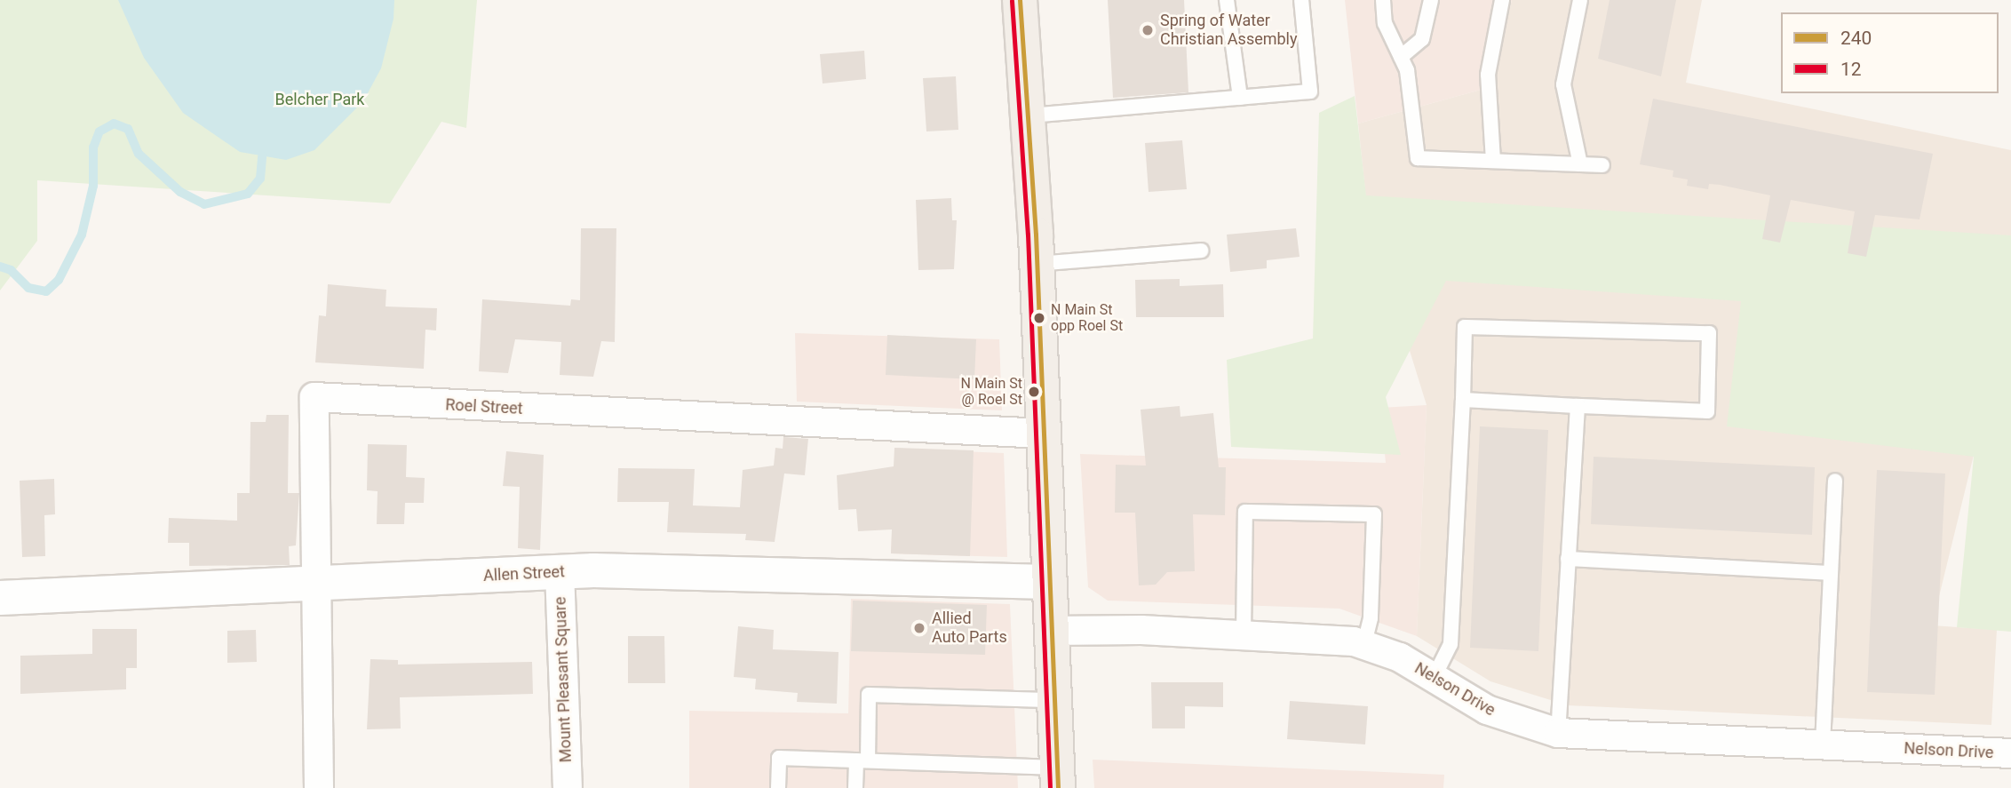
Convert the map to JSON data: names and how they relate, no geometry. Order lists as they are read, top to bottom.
{
  "streets": {
    "street": [
      "Roel Street",
      "Allen Street",
      "Mount Pleasant Square",
      "Nelson Drive"
    ]
  },
  "crossings": [
    ["Roel Street", "Allen Street"],
    ["Allen Street", "Mount Pleasant Square"]
  ],
  "parks": ["Belcher Park"],
  "places": [
    "Spring of Water Christian Assembly",
    "N Main St opp Roel St",
    "N Main St @ Roel St",
    "Allied Auto Parts"
  ],
  "lines": ["transit line 240", "transit line 12"],
  "legend": ["240", "12"]
}
